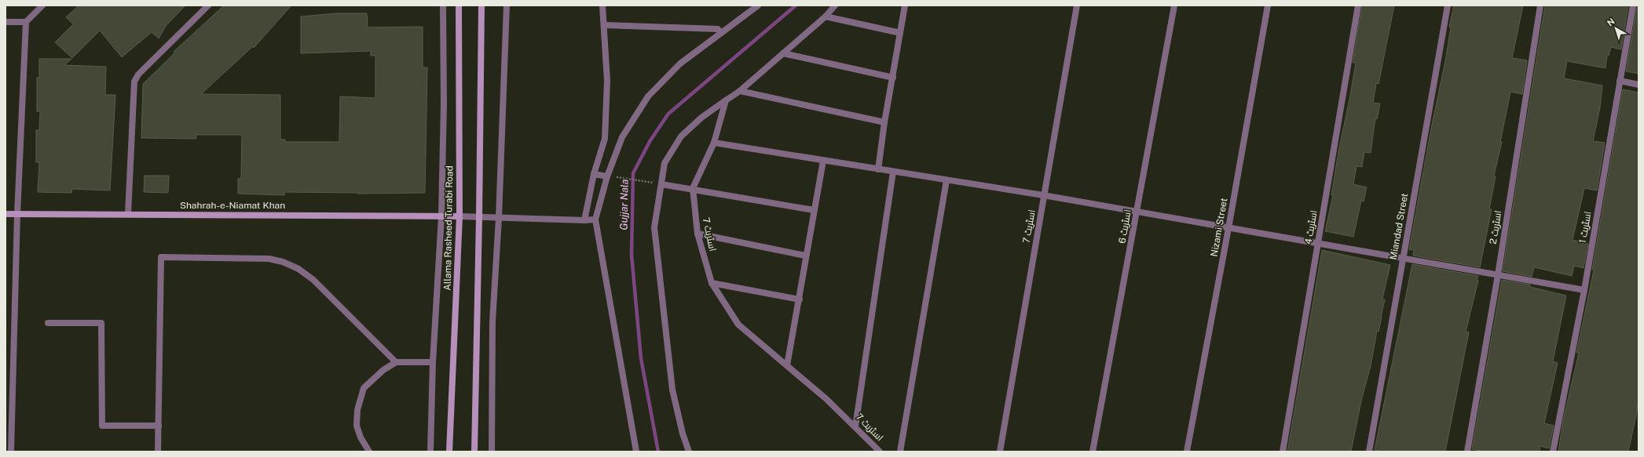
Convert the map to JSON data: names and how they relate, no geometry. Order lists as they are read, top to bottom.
{
  "streets": {
    "main road": ["Shahrah-e-Niamat Khan", "Allama Rasheed Turabi Road"],
    "street": [
      "اسٹریٹ 7",
      "اسٹریٹ 6",
      "Miandad Street",
      "Nizami Street",
      "اسٹریٹ 4",
      "اسٹریٹ 2",
      "اسٹریٹ 1"
    ]
  },
  "crossings": [
    ["Shahrah-e-Niamat Khan", "Allama Rasheed Turabi Road"]
  ],
  "water": ["Gujjar Nala"],
  "north": "top left"
}
